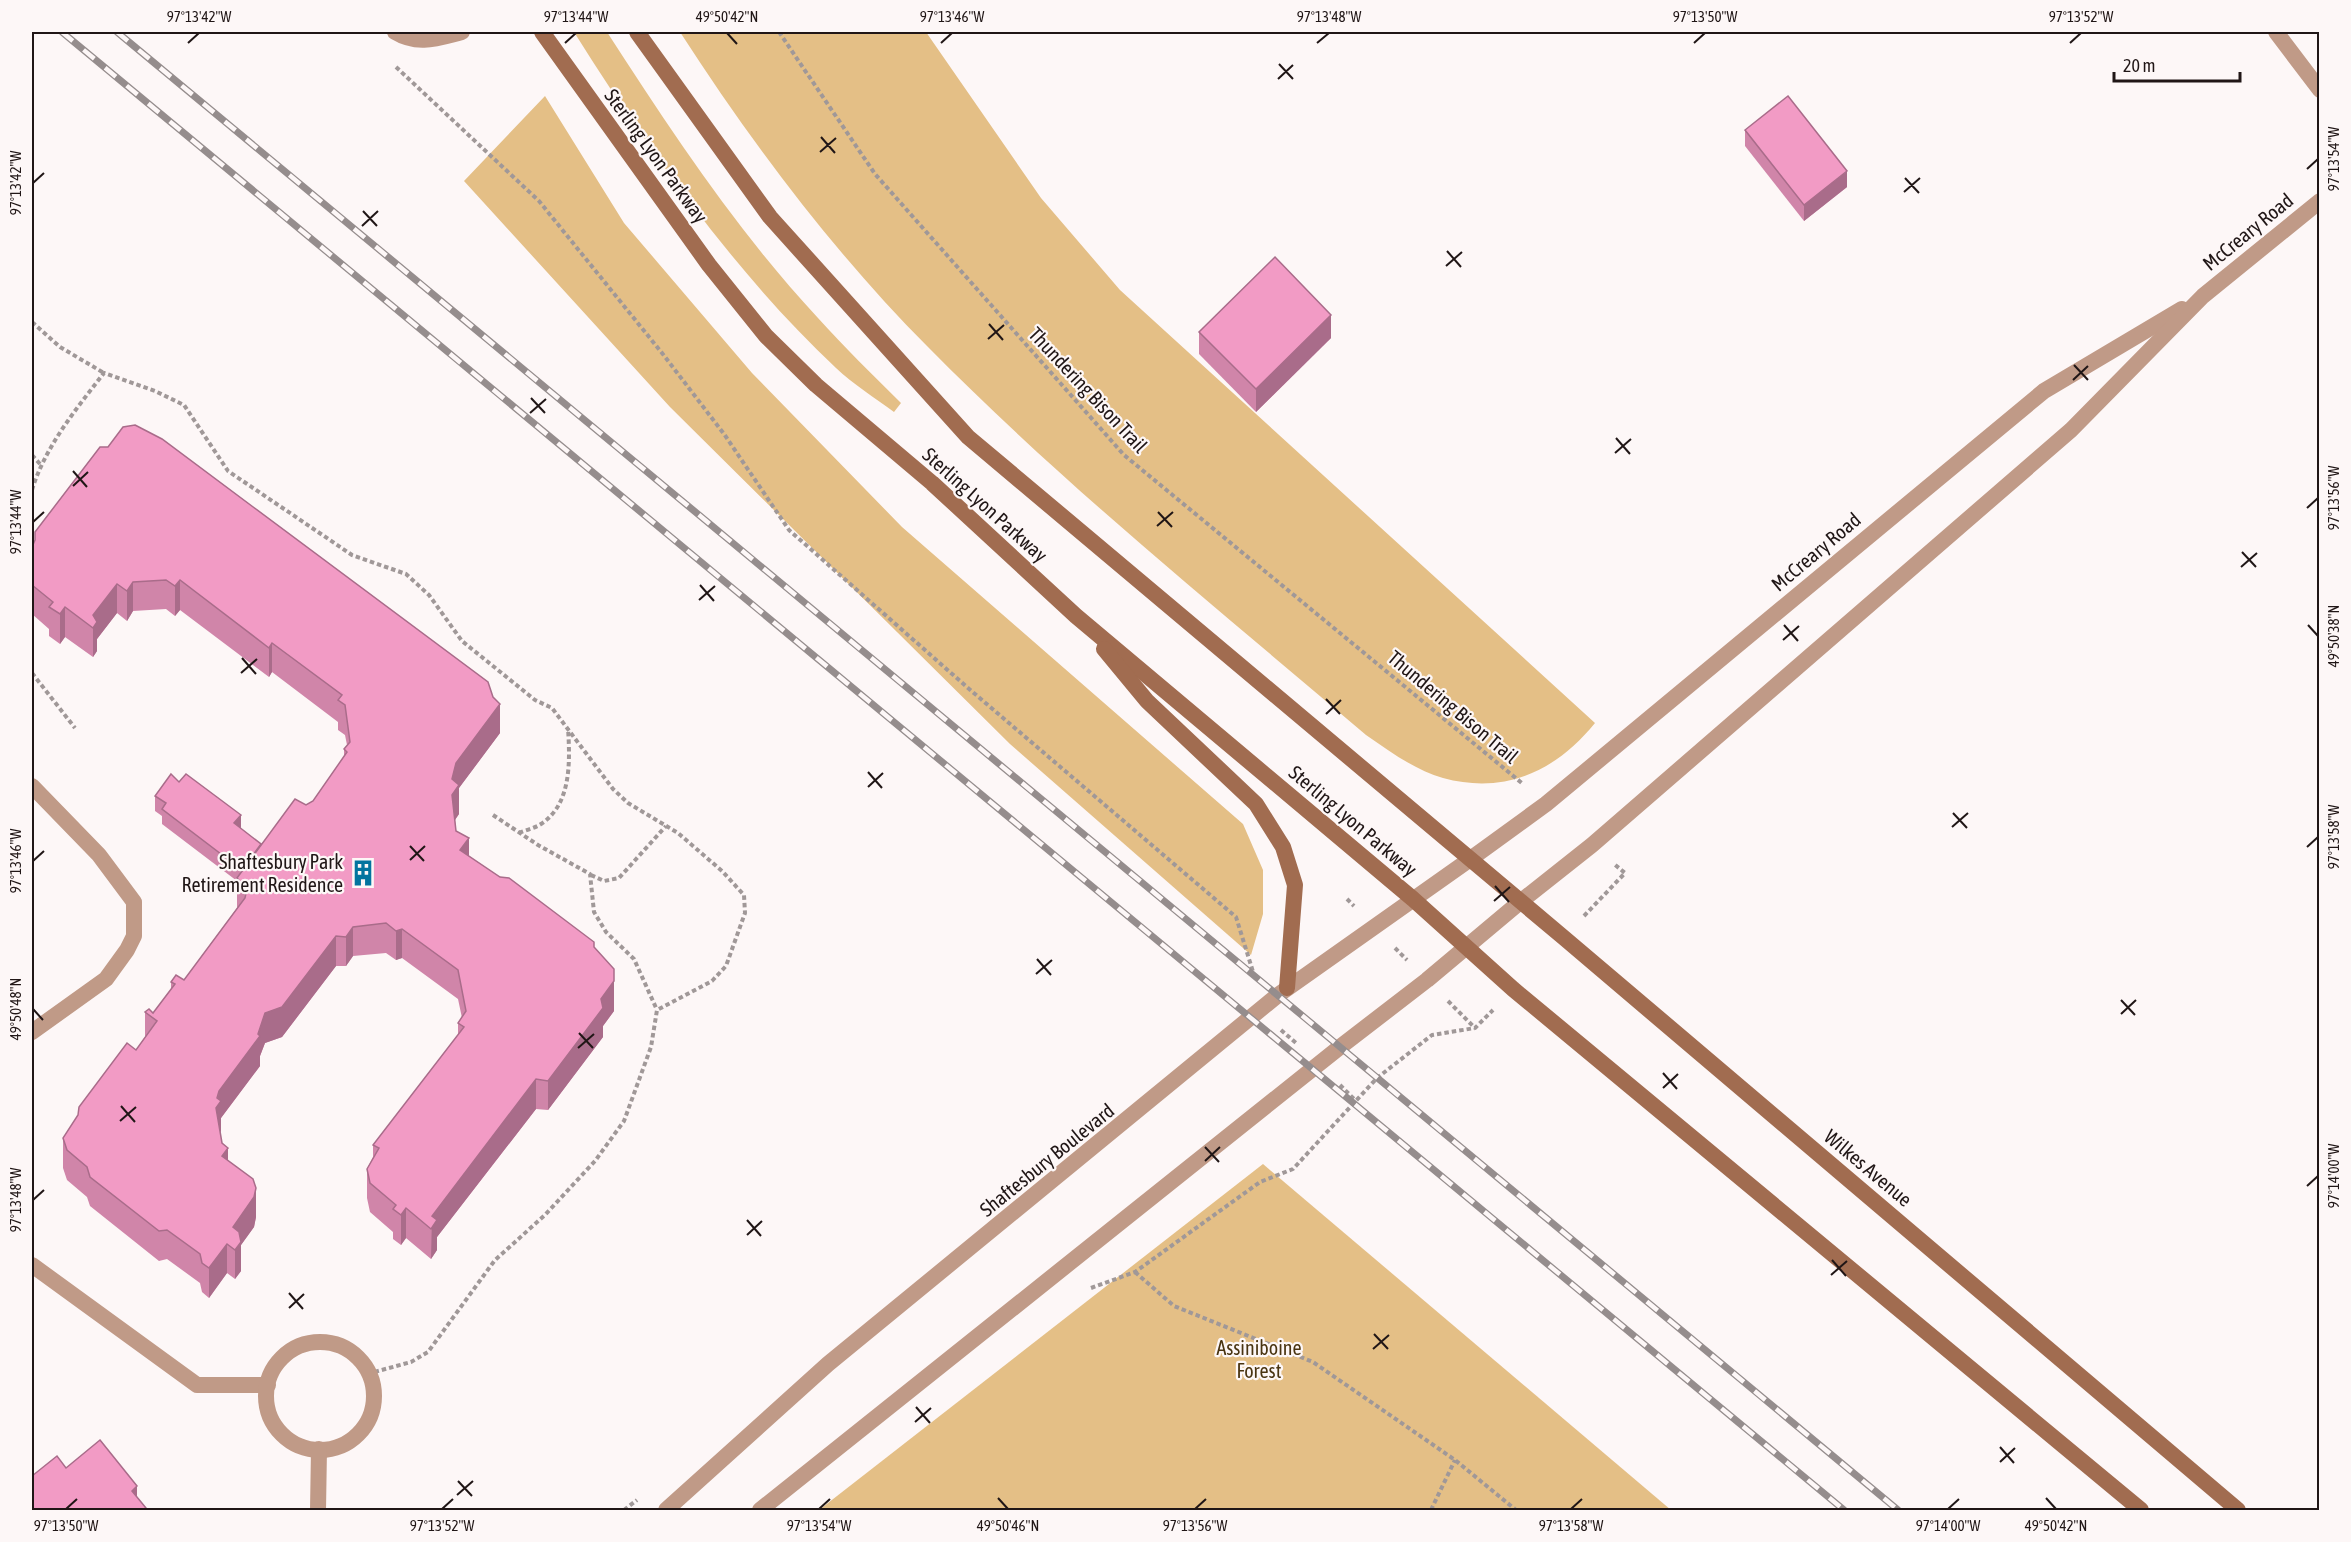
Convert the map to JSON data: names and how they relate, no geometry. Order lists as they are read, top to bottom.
{
  "streets": {
    "main road": ["Sterling Lyon Parkway", "Wilkes Avenue"],
    "street": ["McCreary Road", "Shaftesbury Boulevard"],
    "path": ["Thundering Bison Trail"]
  },
  "crossings": [
    ["Sterling Lyon Parkway", "McCreary Road"],
    ["Sterling Lyon Parkway", "Shaftesbury Boulevard"],
    ["Sterling Lyon Parkway", "Wilkes Avenue"],
    ["McCreary Road", "Shaftesbury Boulevard"],
    ["McCreary Road", "Wilkes Avenue"],
    ["Shaftesbury Boulevard", "Wilkes Avenue"]
  ],
  "parks": ["Assiniboine Forest"],
  "places": {
    "building": ["Shaftesbury Park Retirement Residence"]
  },
  "scale_bar": "20 m",
  "coordinates": [
    "97°13'42\"W",
    "97°13'44\"W",
    "49°50'42\"N",
    "97°13'46\"W",
    "97°13'48\"W",
    "97°13'50\"W",
    "97°13'52\"W",
    "97°13'54\"W",
    "97°13'56\"W",
    "49°50'38\"N",
    "97°13'58\"W",
    "49°50'48\"N",
    "97°14'00\"W",
    "49°50'46\"N"
  ]
}
